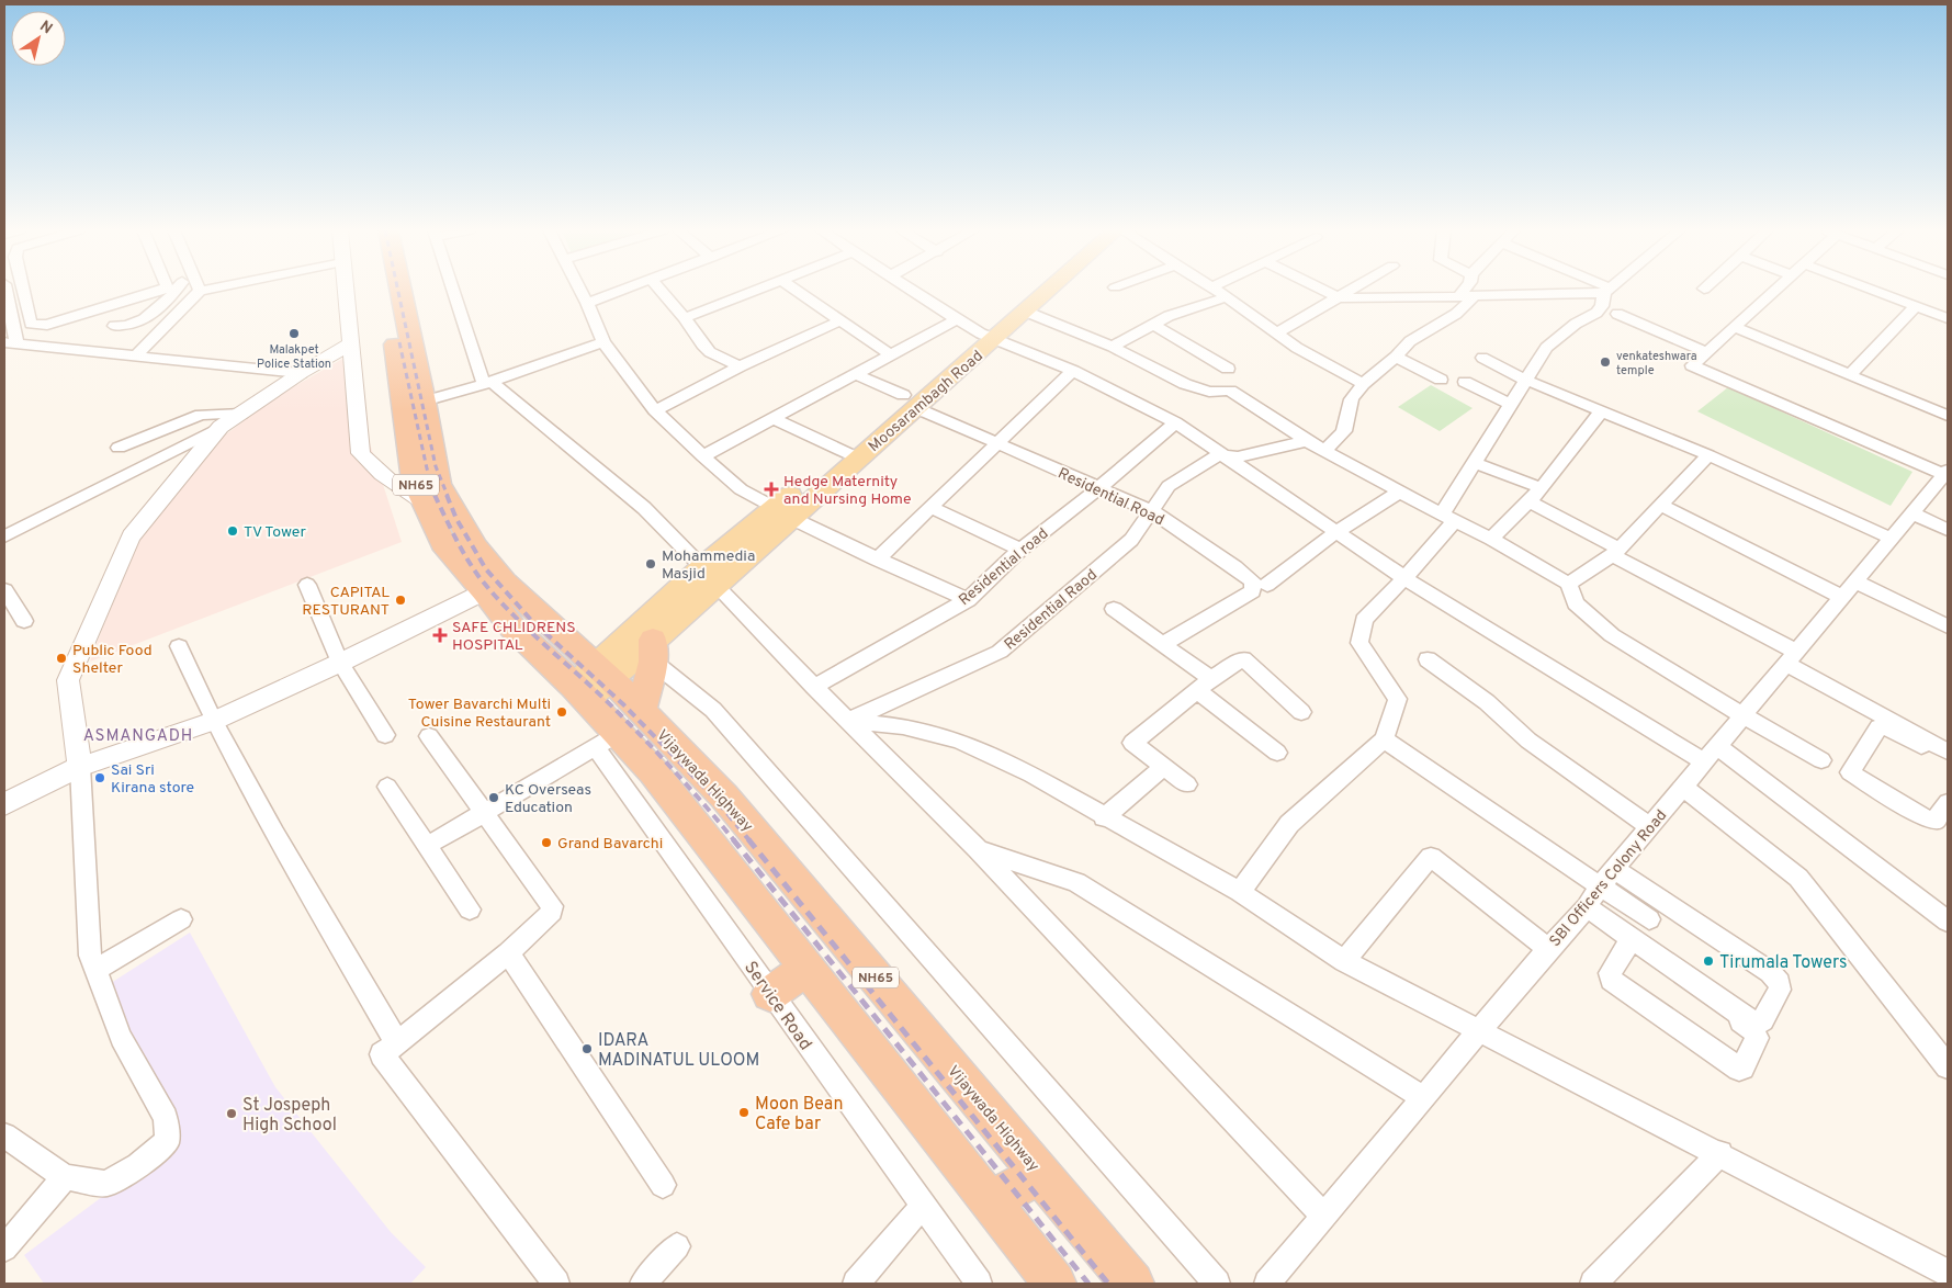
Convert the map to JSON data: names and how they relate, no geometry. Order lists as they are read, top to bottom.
{
  "streets": {
    "highway": ["NH65", "Vijaywada Highway"],
    "main road": ["Moosarambagh Road"],
    "street": [
      "Residential Road",
      "Residential road",
      "Residential Raod",
      "SBI Officers Colony Road",
      "Service Road"
    ]
  },
  "crossings": [
    ["Moosarambagh Road", "Residential Road"],
    ["Moosarambagh Road", "Vijaywada Highway"],
    ["Residential Road", "Residential road"],
    ["Residential Road", "Residential Raod"],
    ["Vijaywada Highway", "Service Road"]
  ],
  "districts": ["ASMANGADH"],
  "places": {
    "other": [
      "Malakpet Police Station",
      "venkateshwara temple",
      "TV Tower",
      "Mohammedia Masjid",
      "CAPITAL RESTURANT",
      "Public Food Shelter",
      "Tower Bavarchi Multi Cuisine Restaurant",
      "Sai Sri Kirana store",
      "KC Overseas Education",
      "Grand Bavarchi",
      "Tirumala Towers",
      "IDARA MADINATUL ULOOM",
      "Moon Bean Cafe bar",
      "St Jospeph High School"
    ],
    "health": ["Hedge Maternity and Nursing Home", "SAFE CHLIDRENS HOSPITAL"]
  },
  "north": "top right"
}
